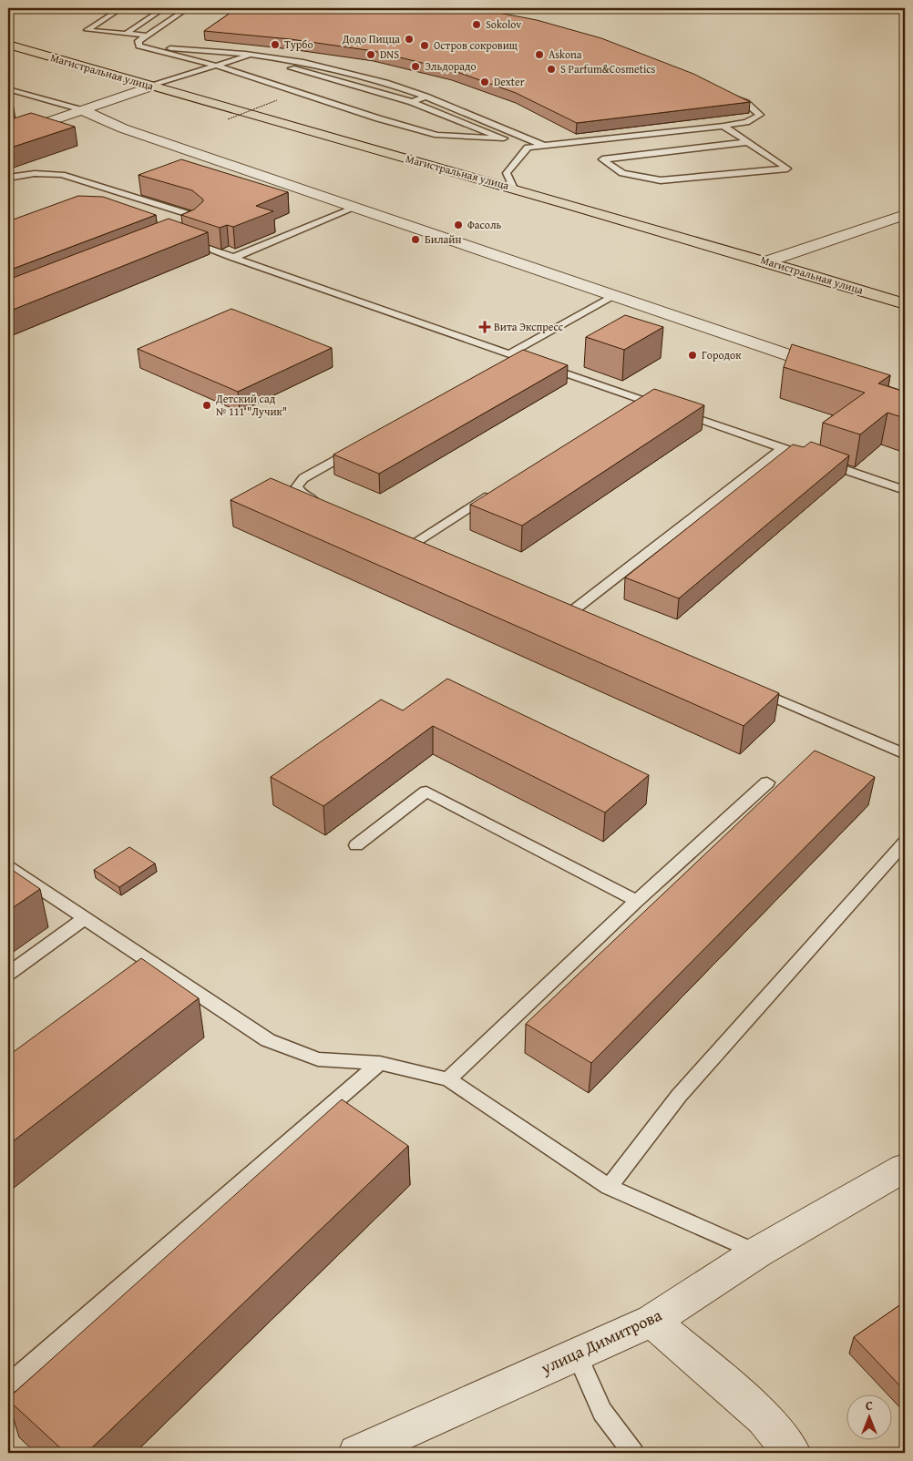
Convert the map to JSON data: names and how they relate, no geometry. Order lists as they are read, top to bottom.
{
  "streets": {
    "highway": ["Магистральная улица"],
    "street": ["улица Димитрова"]
  },
  "places": {
    "other": [
      "Sokolov",
      "Додо Пицца",
      "Турбо",
      "Остров сокровищ",
      "DNS",
      "Askona",
      "Эльдорадо",
      "S Parfum&Cosmetics",
      "Dexter",
      "Фасоль",
      "Билайн",
      "Городок",
      "Детский сад № 111 \"Лучик\""
    ],
    "health": ["Вита Экспресс"]
  },
  "north": "top"
}
